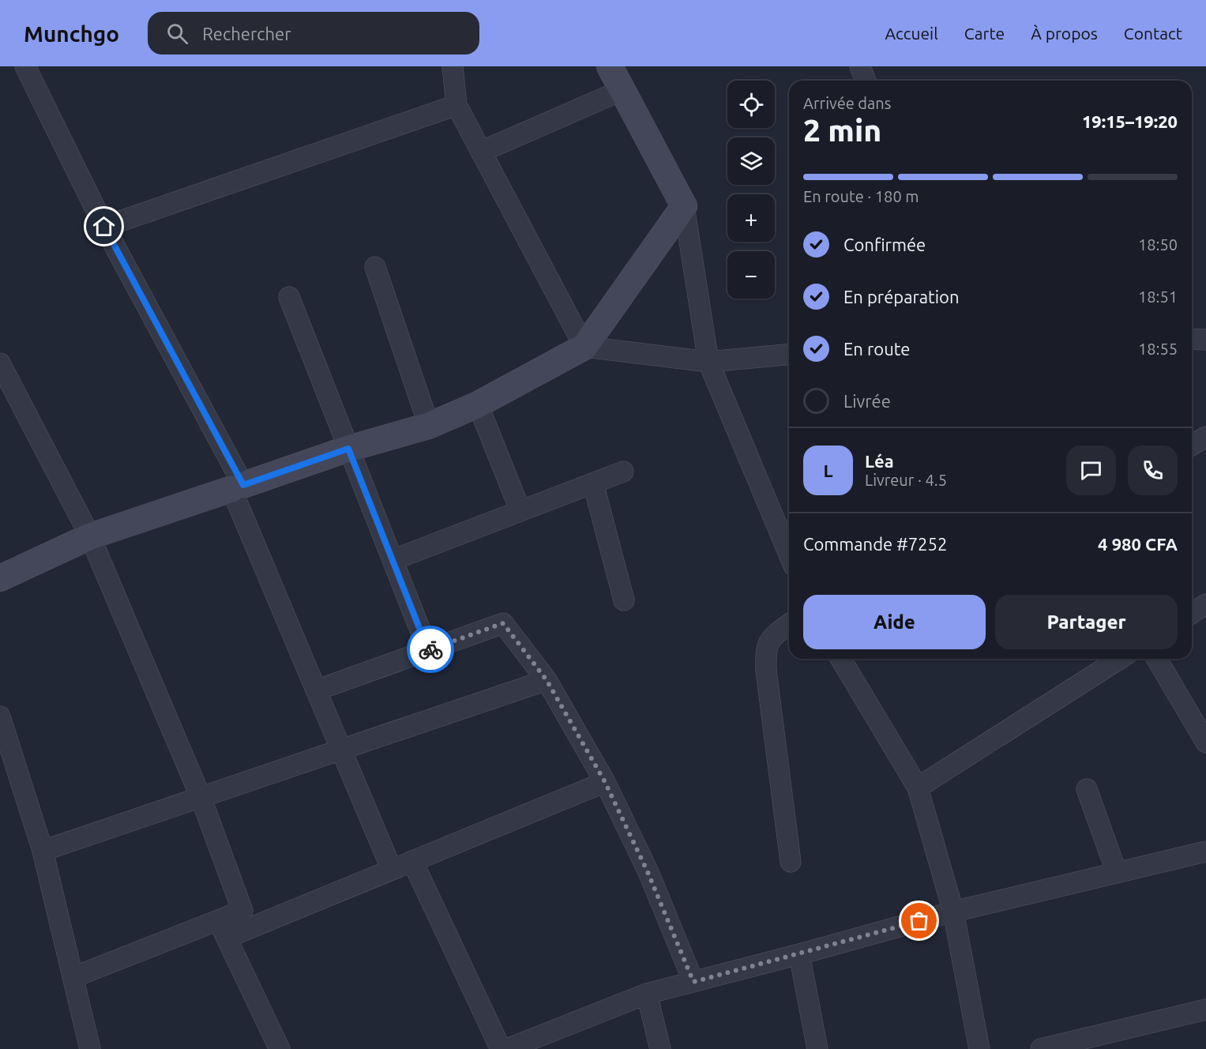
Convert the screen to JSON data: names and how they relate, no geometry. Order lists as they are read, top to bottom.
{
  "page": {
    "header": "Munchgo",
    "search": "Rechercher",
    "nav": [
      "Accueil",
      "Carte",
      "À propos",
      "Contact"
    ],
    "map_buttons": ["+", "−"],
    "heading": ["2 min", "Arrivée dans", "19:15–19:20"],
    "panel": [
      "Léa",
      "Livreur · 4.5",
      "Commande #7252",
      "4 980 CFA"
    ],
    "bar": "En route · 180 m",
    "list": [
      ["Confirmée", "18:50"],
      ["En préparation", "18:51"],
      ["En route", "18:55"],
      "Livrée"
    ],
    "round": "L",
    "buttons": ["Aide", "Partager"]
  }
}
